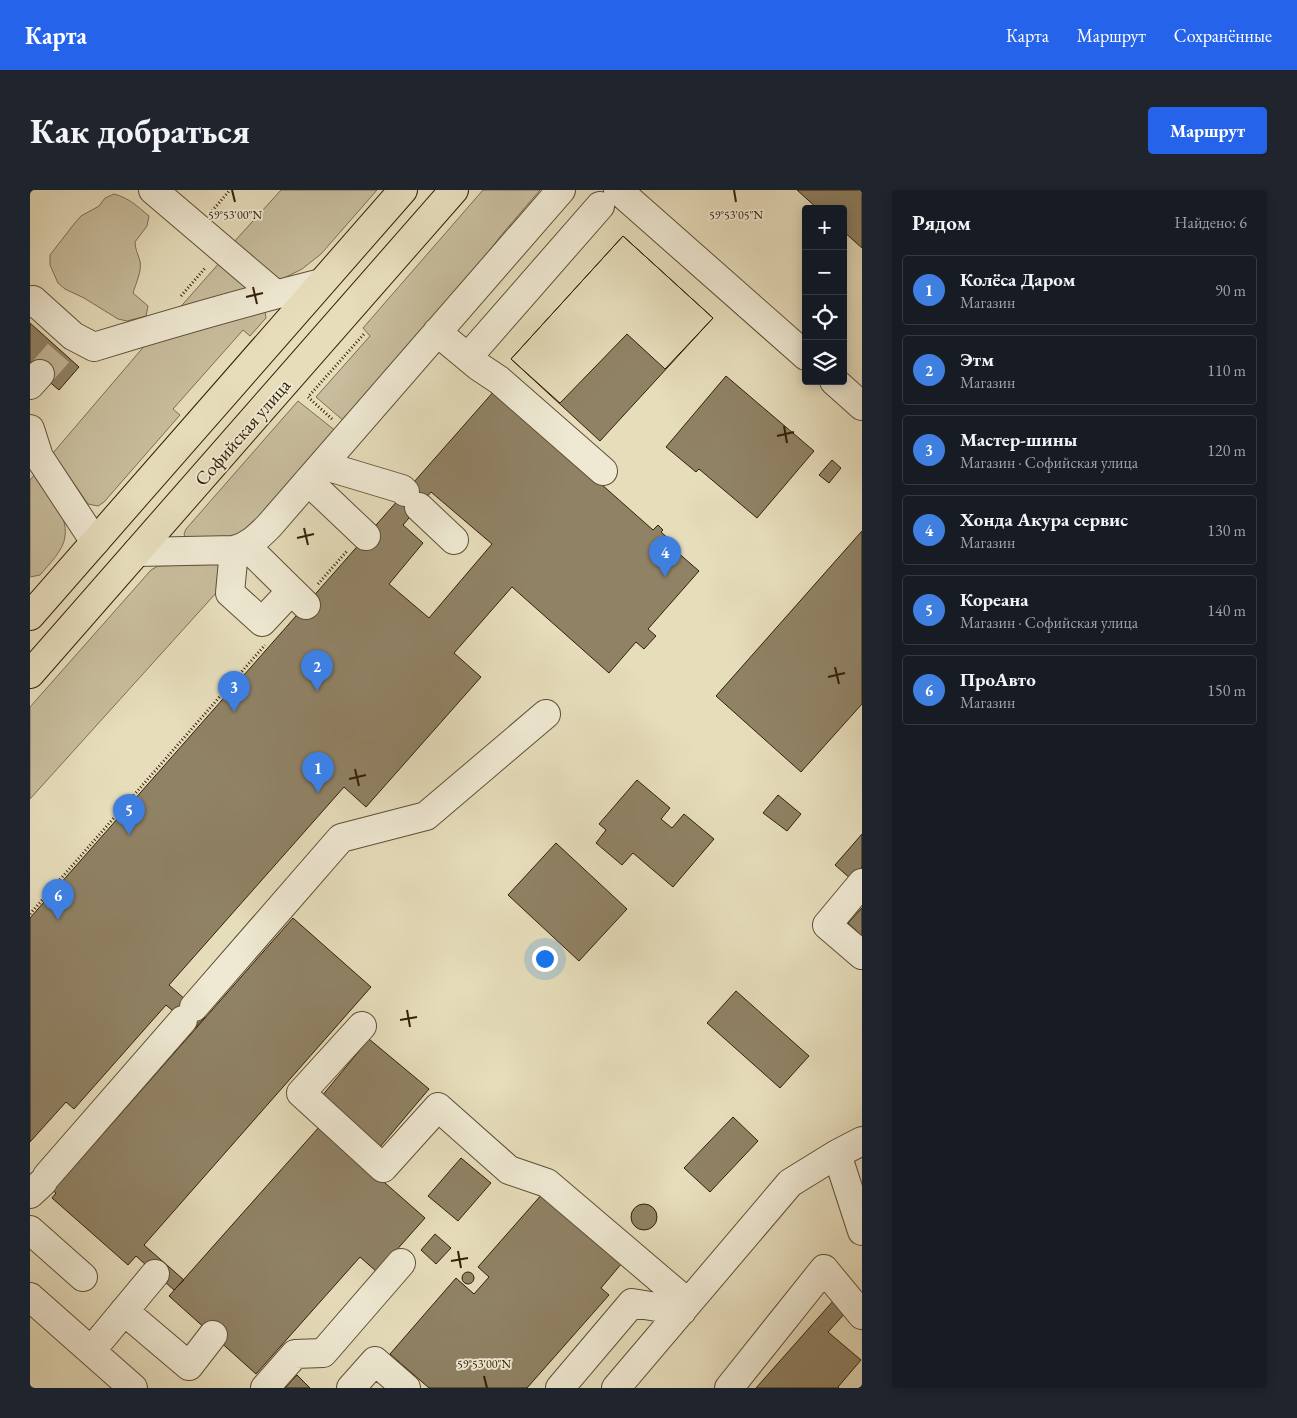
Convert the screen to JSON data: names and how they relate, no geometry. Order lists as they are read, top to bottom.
{
  "streets": {
    "main road": ["Софийская улица"]
  },
  "page": {
    "header": "Карта",
    "nav": ["Карта", "Маршрут", "Сохранённые"],
    "buttons": "Маршрут",
    "title": "Как добраться",
    "heading": ["Рядом", "Найдено: 6"],
    "map_buttons": ["+", "−"],
    "list": [
      {
        "mark": "1",
        "name": "Колёса Даром",
        "note": "Магазин",
        "value": "90 m"
      },
      {
        "mark": "2",
        "name": "Этм",
        "note": "Магазин",
        "value": "110 m"
      },
      {
        "mark": "3",
        "name": "Мастер-шины",
        "note": "Магазин · Софийская улица",
        "value": "120 m"
      },
      {
        "mark": "4",
        "name": "Хонда Акура сервис",
        "note": "Магазин",
        "value": "130 m"
      },
      {
        "mark": "5",
        "name": "Кореана",
        "note": "Магазин · Софийская улица",
        "value": "140 m"
      },
      {
        "mark": "6",
        "name": "ПроАвто",
        "note": "Магазин",
        "value": "150 m"
      }
    ],
    "pins": [
      "4",
      "2",
      "3",
      "1",
      "5",
      "6"
    ]
  },
  "coordinates": ["59°53'00\"N", "59°53'05\"N"]
}
